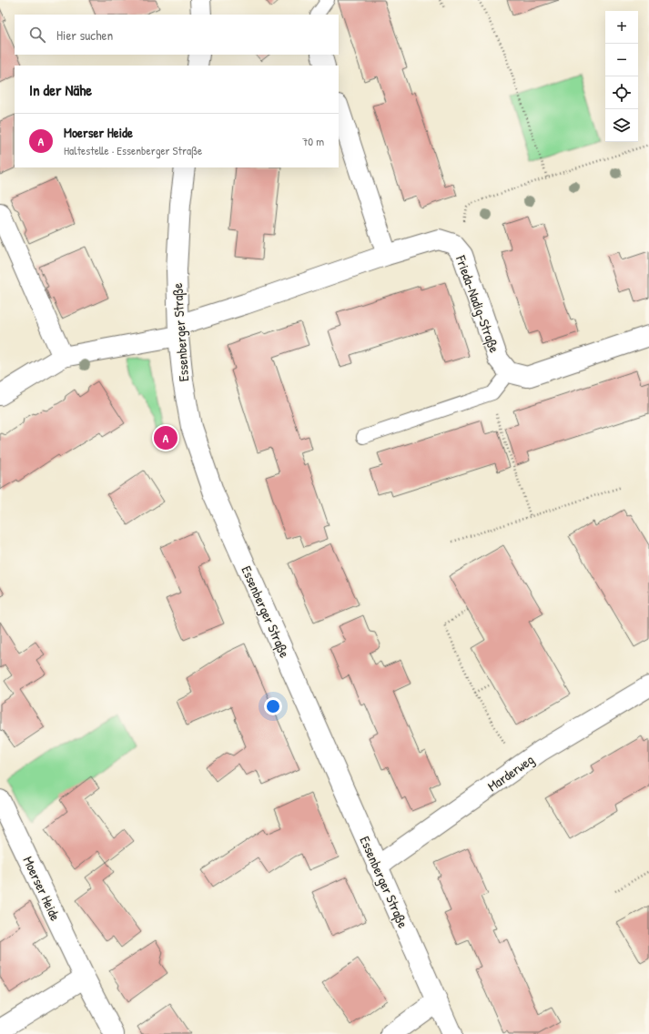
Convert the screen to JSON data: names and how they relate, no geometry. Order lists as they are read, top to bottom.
{
  "streets": {
    "street": [
      "Frieda-Nadig-Straße",
      "Essenberger Straße",
      "Marderweg",
      "Moerser Heide"
    ]
  },
  "crossings": [
    ["Frieda-Nadig-Straße", "Essenberger Straße"],
    ["Essenberger Straße", "Marderweg"]
  ],
  "page": {
    "map_buttons": ["+", "−"],
    "search": "Hier suchen",
    "heading": "In der Nähe",
    "list": [
      {
        "mark": "A",
        "name": "Moerser Heide",
        "note": "Haltestelle · Essenberger Straße",
        "value": "70 m"
      }
    ],
    "pins": "A"
  }
}
